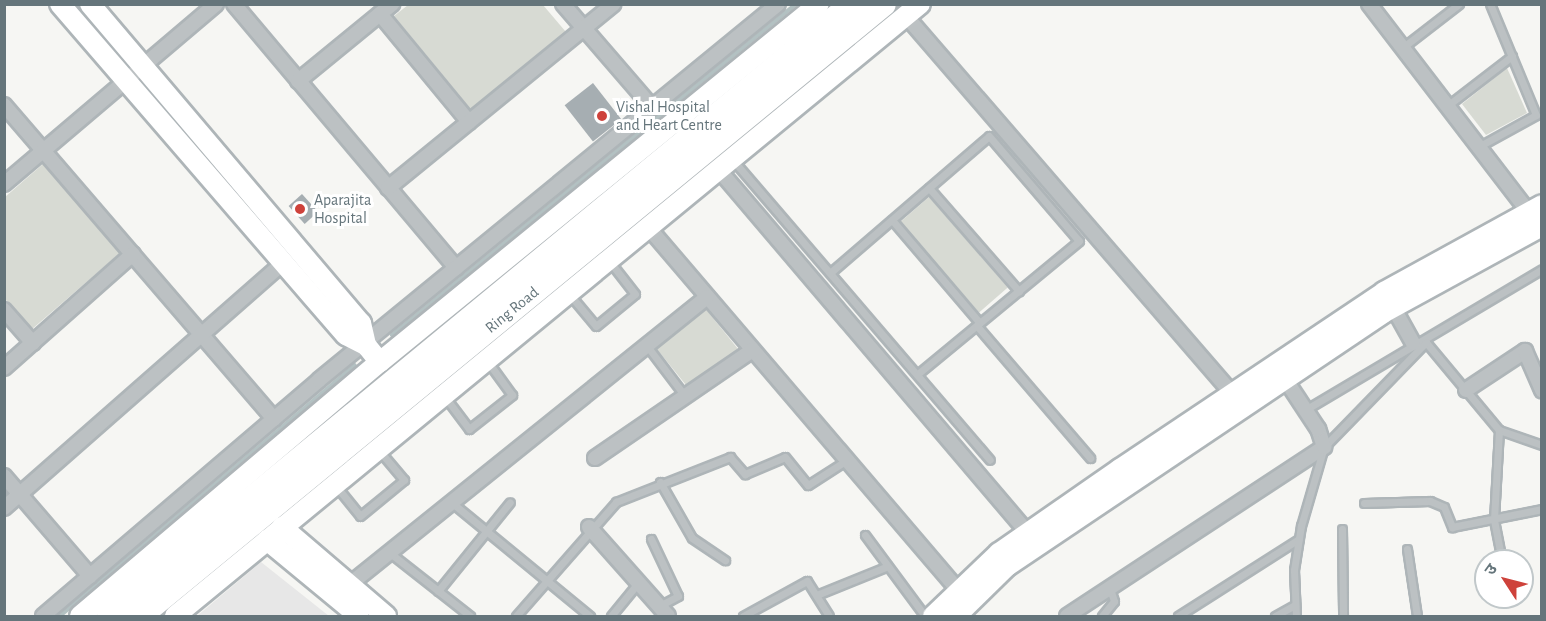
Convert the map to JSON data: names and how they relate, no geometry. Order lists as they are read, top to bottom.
{
  "streets": {
    "highway": ["Ring Road"]
  },
  "places": ["Vishal Hospital and Heart Centre", "Aparajita Hospital"],
  "north": "top left"
}
